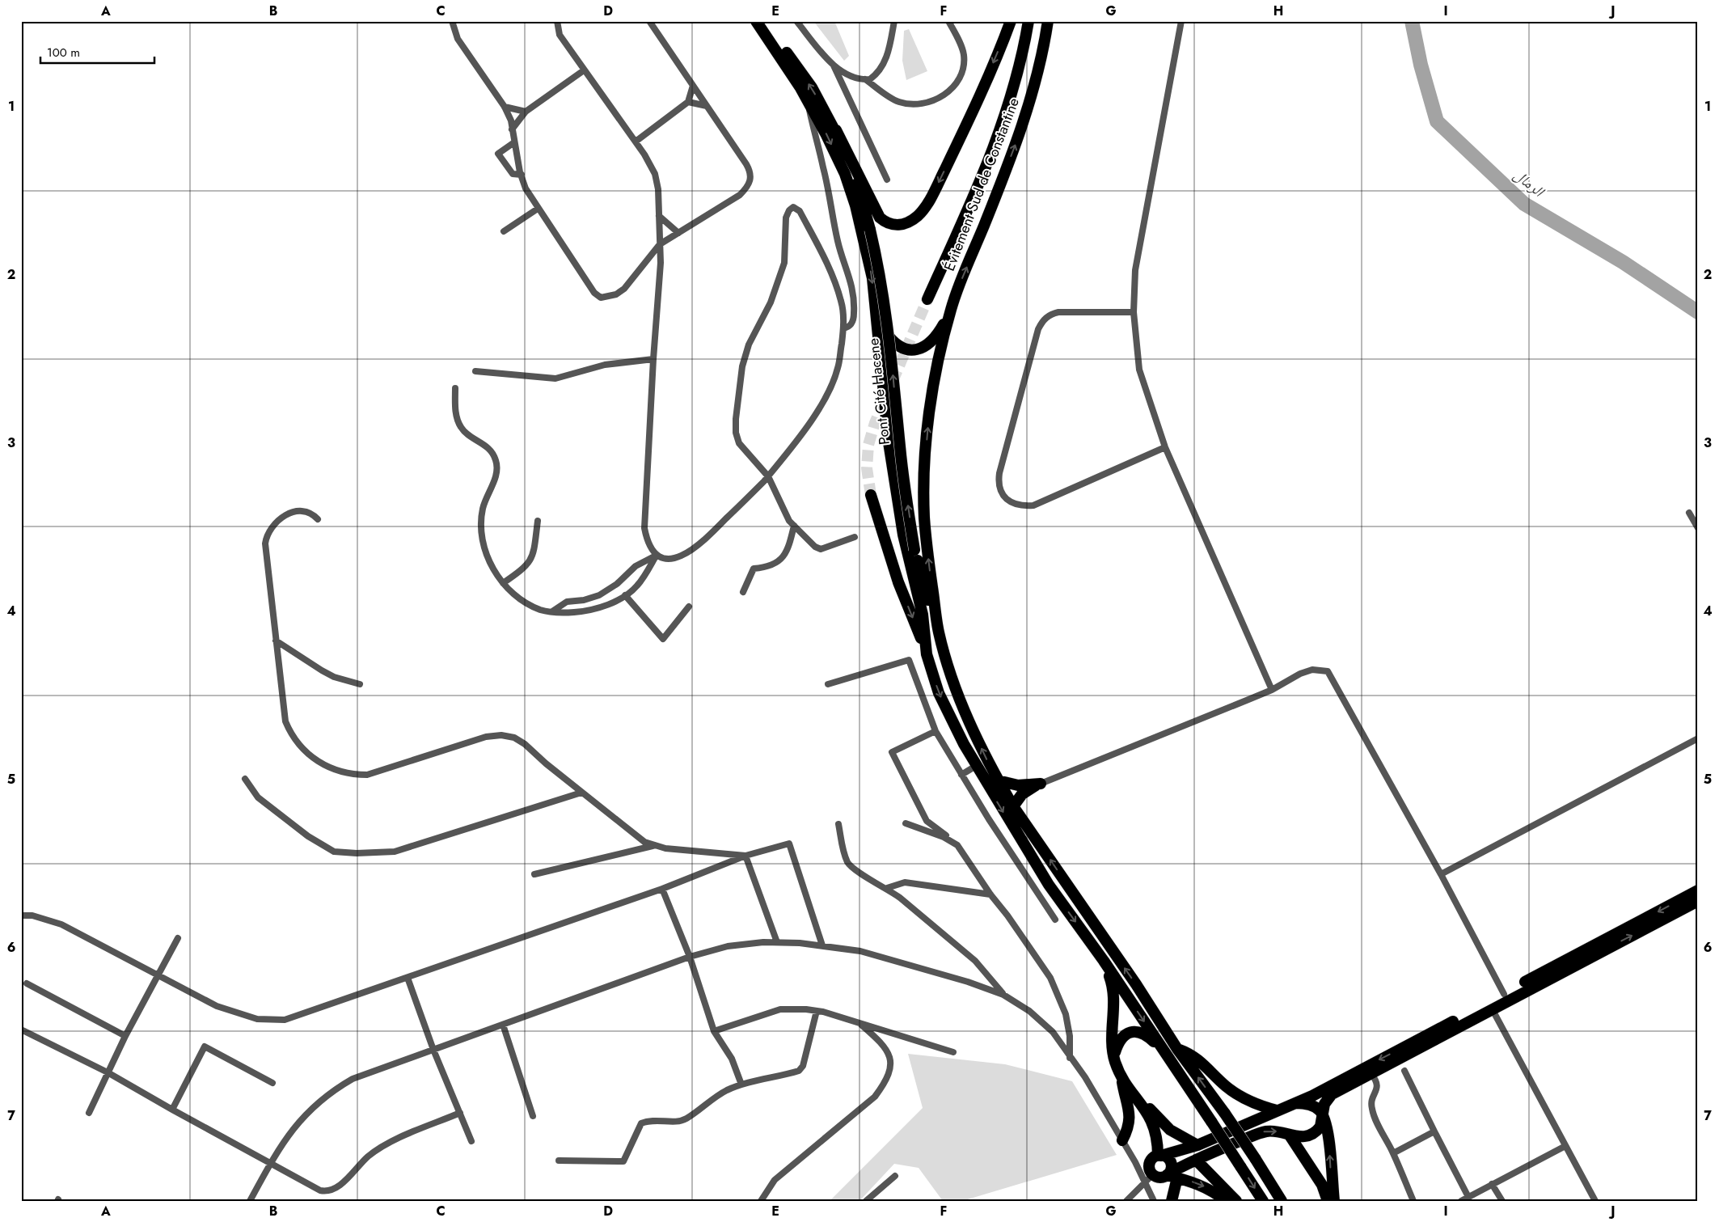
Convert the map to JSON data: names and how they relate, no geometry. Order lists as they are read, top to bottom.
{
  "streets": {
    "highway": ["Évitement Sud de Constantine", "Pont Cité Hacene"]
  },
  "water": ["الرمال"],
  "scale_bar": "100 m",
  "grid": {
    "columns": [
      "A",
      "B",
      "C",
      "D",
      "E",
      "F",
      "G",
      "H",
      "I",
      "J"
    ],
    "rows": [
      "1",
      "2",
      "3",
      "4",
      "5",
      "6",
      "7"
    ]
  }
}
